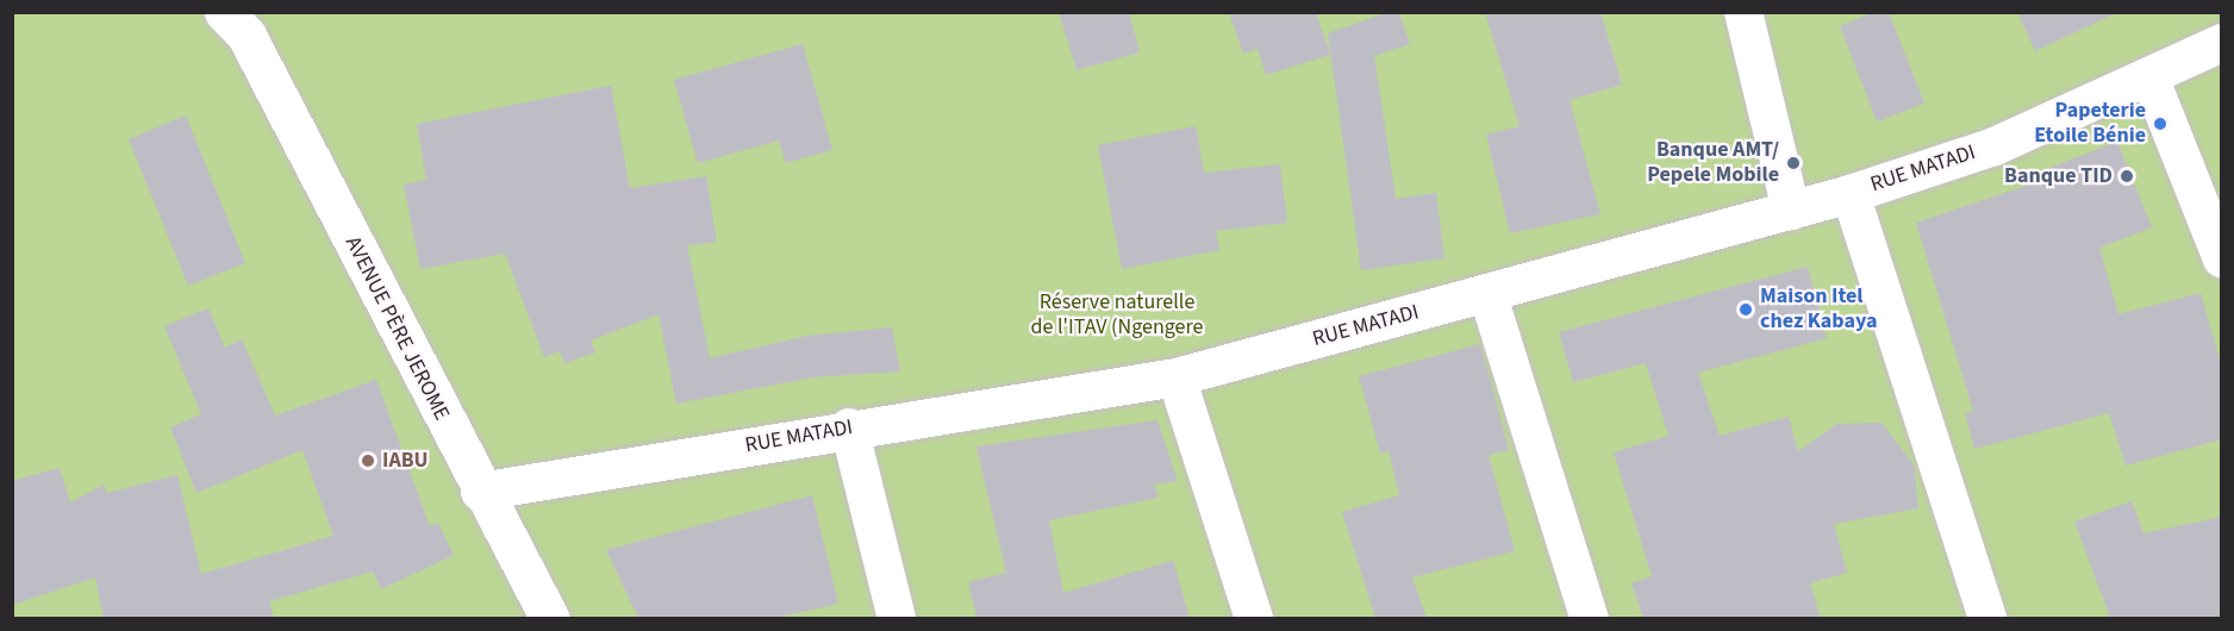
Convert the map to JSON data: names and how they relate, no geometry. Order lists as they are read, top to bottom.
{
  "streets": {
    "street": ["RUE MATADI", "AVENUE PÈRE JEROME"]
  },
  "crossings": [
    ["RUE MATADI", "AVENUE PÈRE JEROME"]
  ],
  "parks": ["Réserve naturelle de l'ITAV (Ngengere"],
  "places": [
    "Papeterie Etoile Bénie",
    "Banque AMT/ Pepele Mobile",
    "Banque TID",
    "Maison Itel chez Kabaya",
    "IABU"
  ]
}
